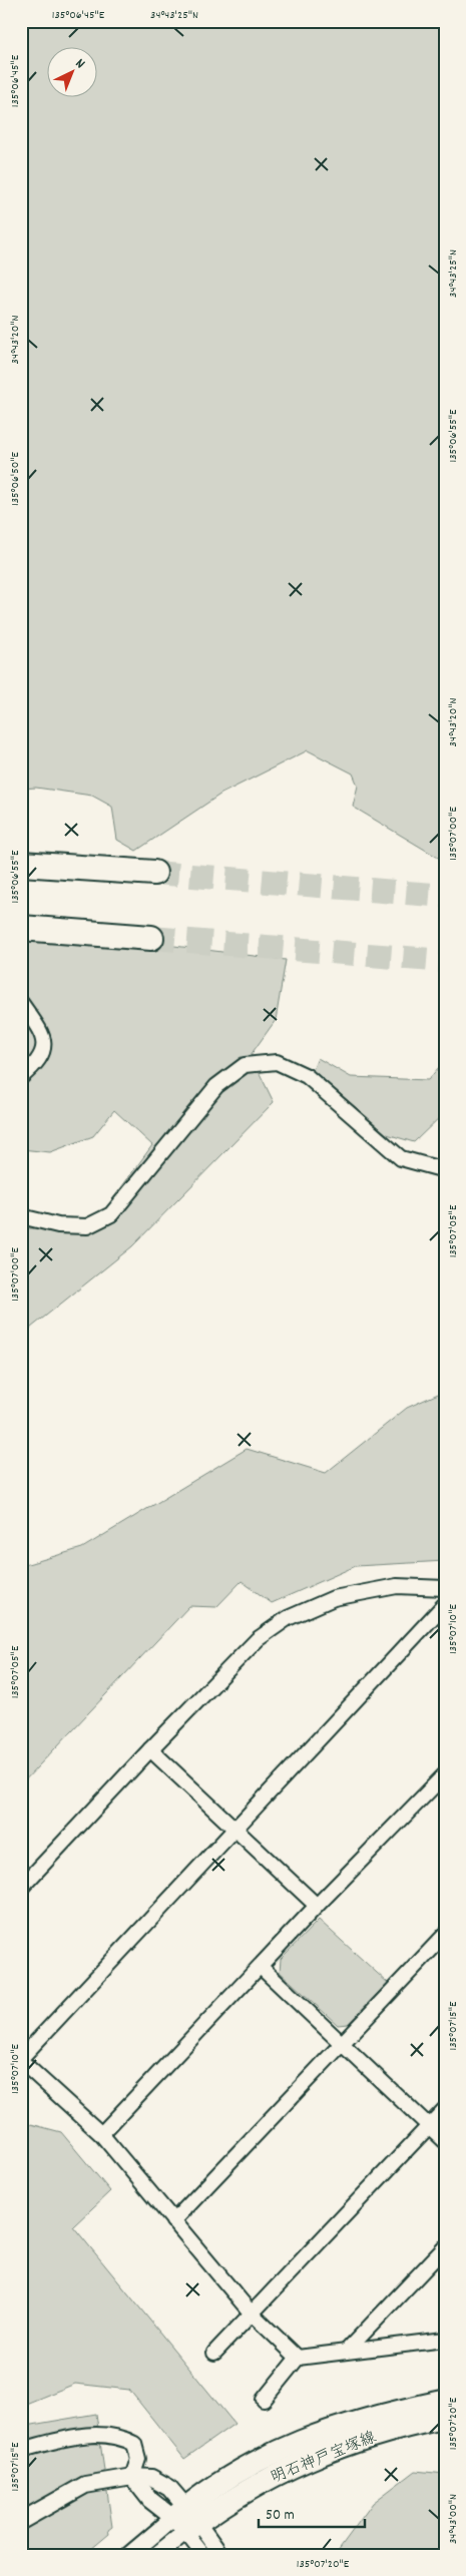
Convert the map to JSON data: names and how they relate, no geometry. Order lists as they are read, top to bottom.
{
  "streets": {
    "main road": ["明石神戸宝塚線"]
  },
  "scale_bar": "50 m",
  "north": "top right",
  "coordinates": [
    "135°06'45\"E",
    "34°43'25\"N",
    "34°43'20\"N",
    "135°06'55\"E",
    "135°06'50\"E",
    "135°07'00\"E",
    "135°07'05\"E",
    "135°07'10\"E",
    "135°07'15\"E",
    "135°07'20\"E",
    "34°43'00\"N"
  ]
}
